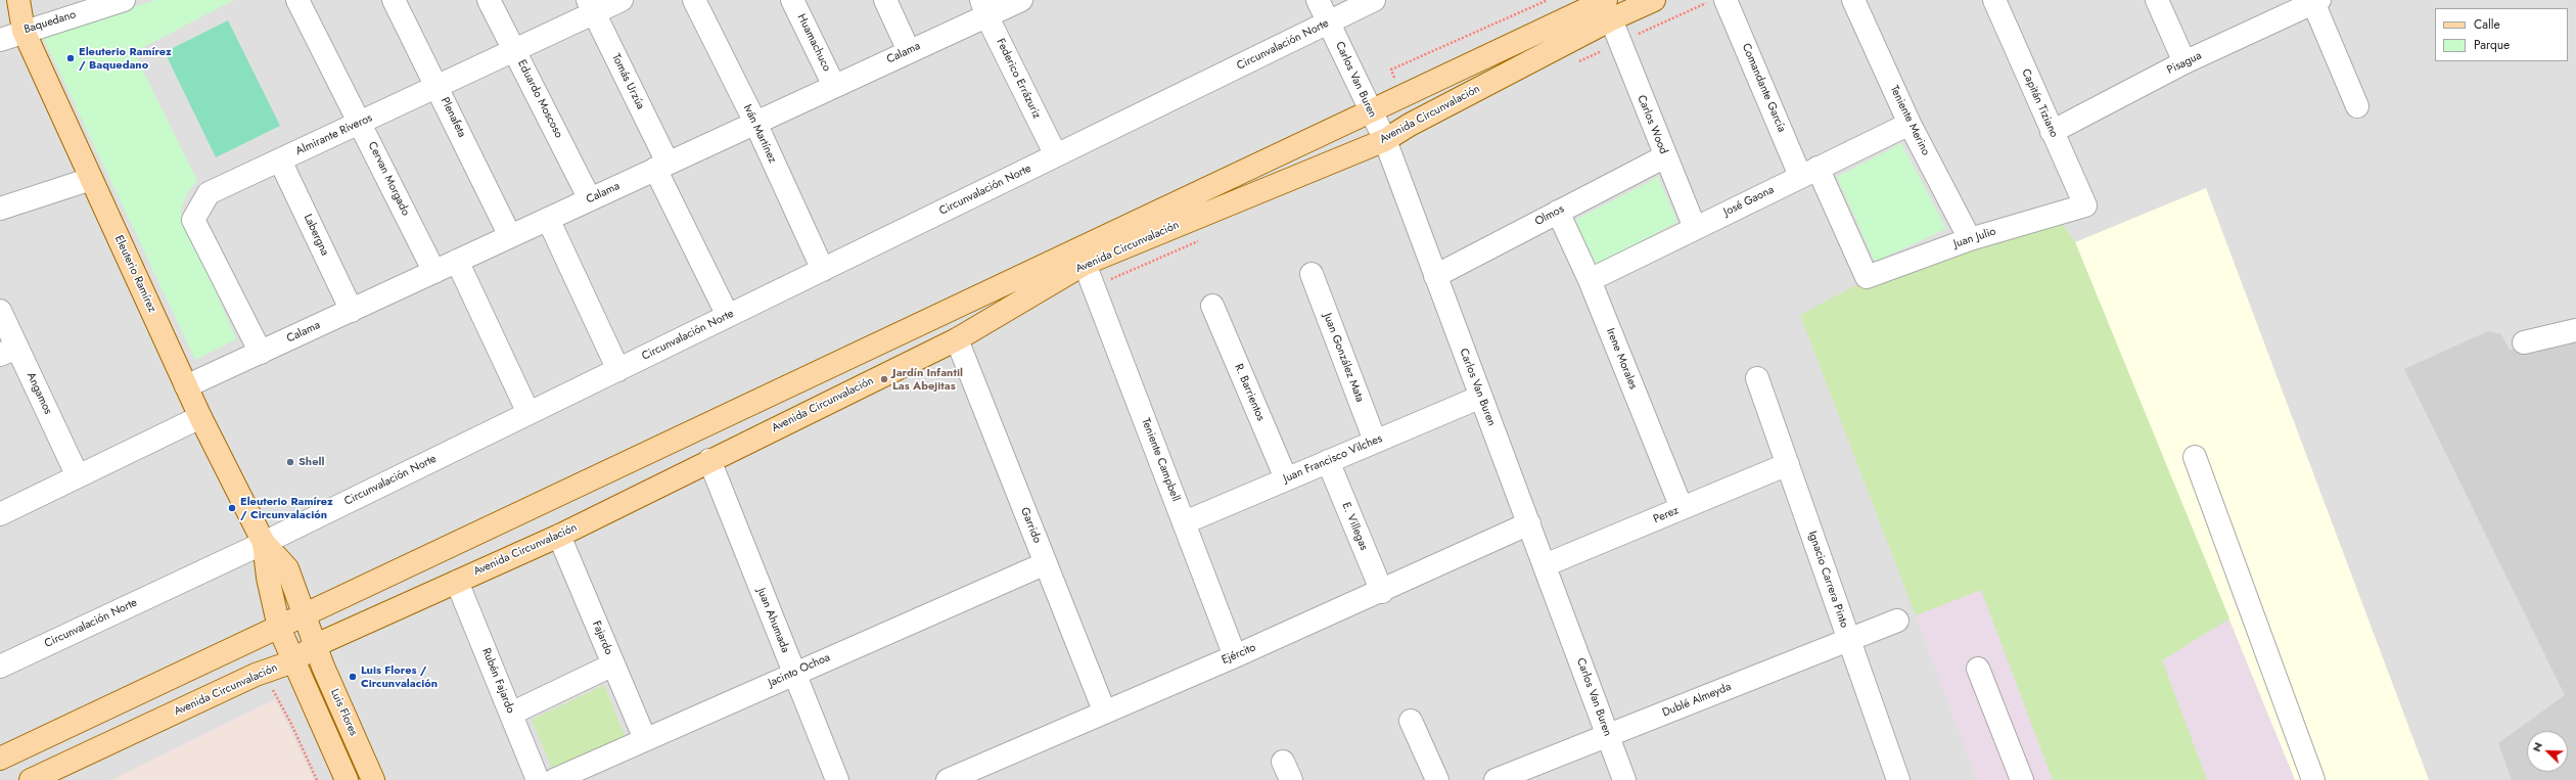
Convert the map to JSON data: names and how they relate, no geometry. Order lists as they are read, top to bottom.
{
  "streets": {
    "main road": ["Avenida Circunvalación", "Eleuterio Ramírez", "Luis Flores"],
    "street": [
      "Baquedano",
      "Huamachuco",
      "Circunvalación Norte",
      "Calama",
      "Pisagua",
      "Federico Errázuriz",
      "Carlos Van Buren",
      "Tomás Urzúa",
      "Comandante García",
      "Eduardo Moscoso",
      "Capitán Tiziano",
      "Plenafeta",
      "Teniente Merino",
      "Carlos Wood",
      "Iván Martínez",
      "Almirante Riveros",
      "Cervan Morgado",
      "José Gaona",
      "Olmos",
      "Labergna",
      "Juan Julio",
      "Juan González Mata",
      "Irene Morales",
      "R. Barrientos",
      "Angamos",
      "Juan Francisco Vilches",
      "Teniente Campbell",
      "Perez",
      "Garrido",
      "E. Villegas",
      "Ignacio Carrera Pinto",
      "Juan Ahumada",
      "Fajardo",
      "Ejército",
      "Jacinto Ochoa",
      "Rubén Fajardo",
      "Dublé Almeyda"
    ]
  },
  "crossings": [
    ["Baquedano", "Eleuterio Ramírez"],
    ["Huamachuco", "Calama"],
    ["Circunvalación Norte", "Federico Errázuriz"],
    ["Circunvalación Norte", "Carlos Van Buren"],
    ["Circunvalación Norte", "Tomás Urzúa"],
    ["Circunvalación Norte", "Iván Martínez"],
    ["Circunvalación Norte", "Eleuterio Ramírez"],
    ["Calama", "Federico Errázuriz"],
    ["Calama", "Tomás Urzúa"],
    ["Calama", "Eduardo Moscoso"],
    ["Calama", "Plenafeta"],
    ["Calama", "Iván Martínez"],
    ["Calama", "Almirante Riveros"],
    ["Calama", "Cervan Morgado"],
    ["Calama", "Labergna"],
    ["Calama", "Eleuterio Ramírez"],
    ["Pisagua", "Capitán Tiziano"],
    ["Carlos Van Buren", "Avenida Circunvalación"],
    ["Carlos Van Buren", "Olmos"],
    ["Carlos Van Buren", "Juan Francisco Vilches"],
    ["Carlos Van Buren", "Perez"],
    ["Carlos Van Buren", "Ejército"],
    ["Carlos Van Buren", "Dublé Almeyda"],
    ["Tomás Urzúa", "Almirante Riveros"],
    ["Comandante García", "José Gaona"],
    ["Comandante García", "Juan Julio"],
    ["Eduardo Moscoso", "Almirante Riveros"],
    ["Capitán Tiziano", "Juan Julio"],
    ["Avenida Circunvalación", "Carlos Wood"],
    ["Avenida Circunvalación", "Eleuterio Ramírez"],
    ["Avenida Circunvalación", "Teniente Campbell"],
    ["Avenida Circunvalación", "Garrido"],
    ["Avenida Circunvalación", "Juan Ahumada"],
    ["Avenida Circunvalación", "Fajardo"],
    ["Avenida Circunvalación", "Rubén Fajardo"],
    ["Avenida Circunvalación", "Luis Flores"],
    ["Plenafeta", "Almirante Riveros"],
    ["Teniente Merino", "José Gaona"],
    ["Teniente Merino", "Juan Julio"],
    ["Carlos Wood", "José Gaona"],
    ["Carlos Wood", "Olmos"],
    ["Almirante Riveros", "Cervan Morgado"],
    ["Almirante Riveros", "Labergna"],
    ["José Gaona", "Irene Morales"],
    ["Olmos", "Irene Morales"],
    ["Eleuterio Ramírez", "Luis Flores"],
    ["Juan González Mata", "Juan Francisco Vilches"],
    ["Irene Morales", "Perez"],
    ["R. Barrientos", "Juan Francisco Vilches"],
    ["Juan Francisco Vilches", "Teniente Campbell"],
    ["Juan Francisco Vilches", "E. Villegas"],
    ["Teniente Campbell", "Ejército"],
    ["Perez", "Ignacio Carrera Pinto"],
    ["Garrido", "Ejército"],
    ["Garrido", "Jacinto Ochoa"],
    ["E. Villegas", "Ejército"],
    ["Ignacio Carrera Pinto", "Dublé Almeyda"],
    ["Juan Ahumada", "Jacinto Ochoa"],
    ["Fajardo", "Jacinto Ochoa"]
  ],
  "places": [
    "Eleuterio Ramírez / Baquedano",
    "Jardín Infantil Las Abejitas",
    "Shell",
    "Eleuterio Ramírez / Circunvalación",
    "Luis Flores / Circunvalación"
  ],
  "legend": ["Calle", "Parque"],
  "north": "top left"
}
